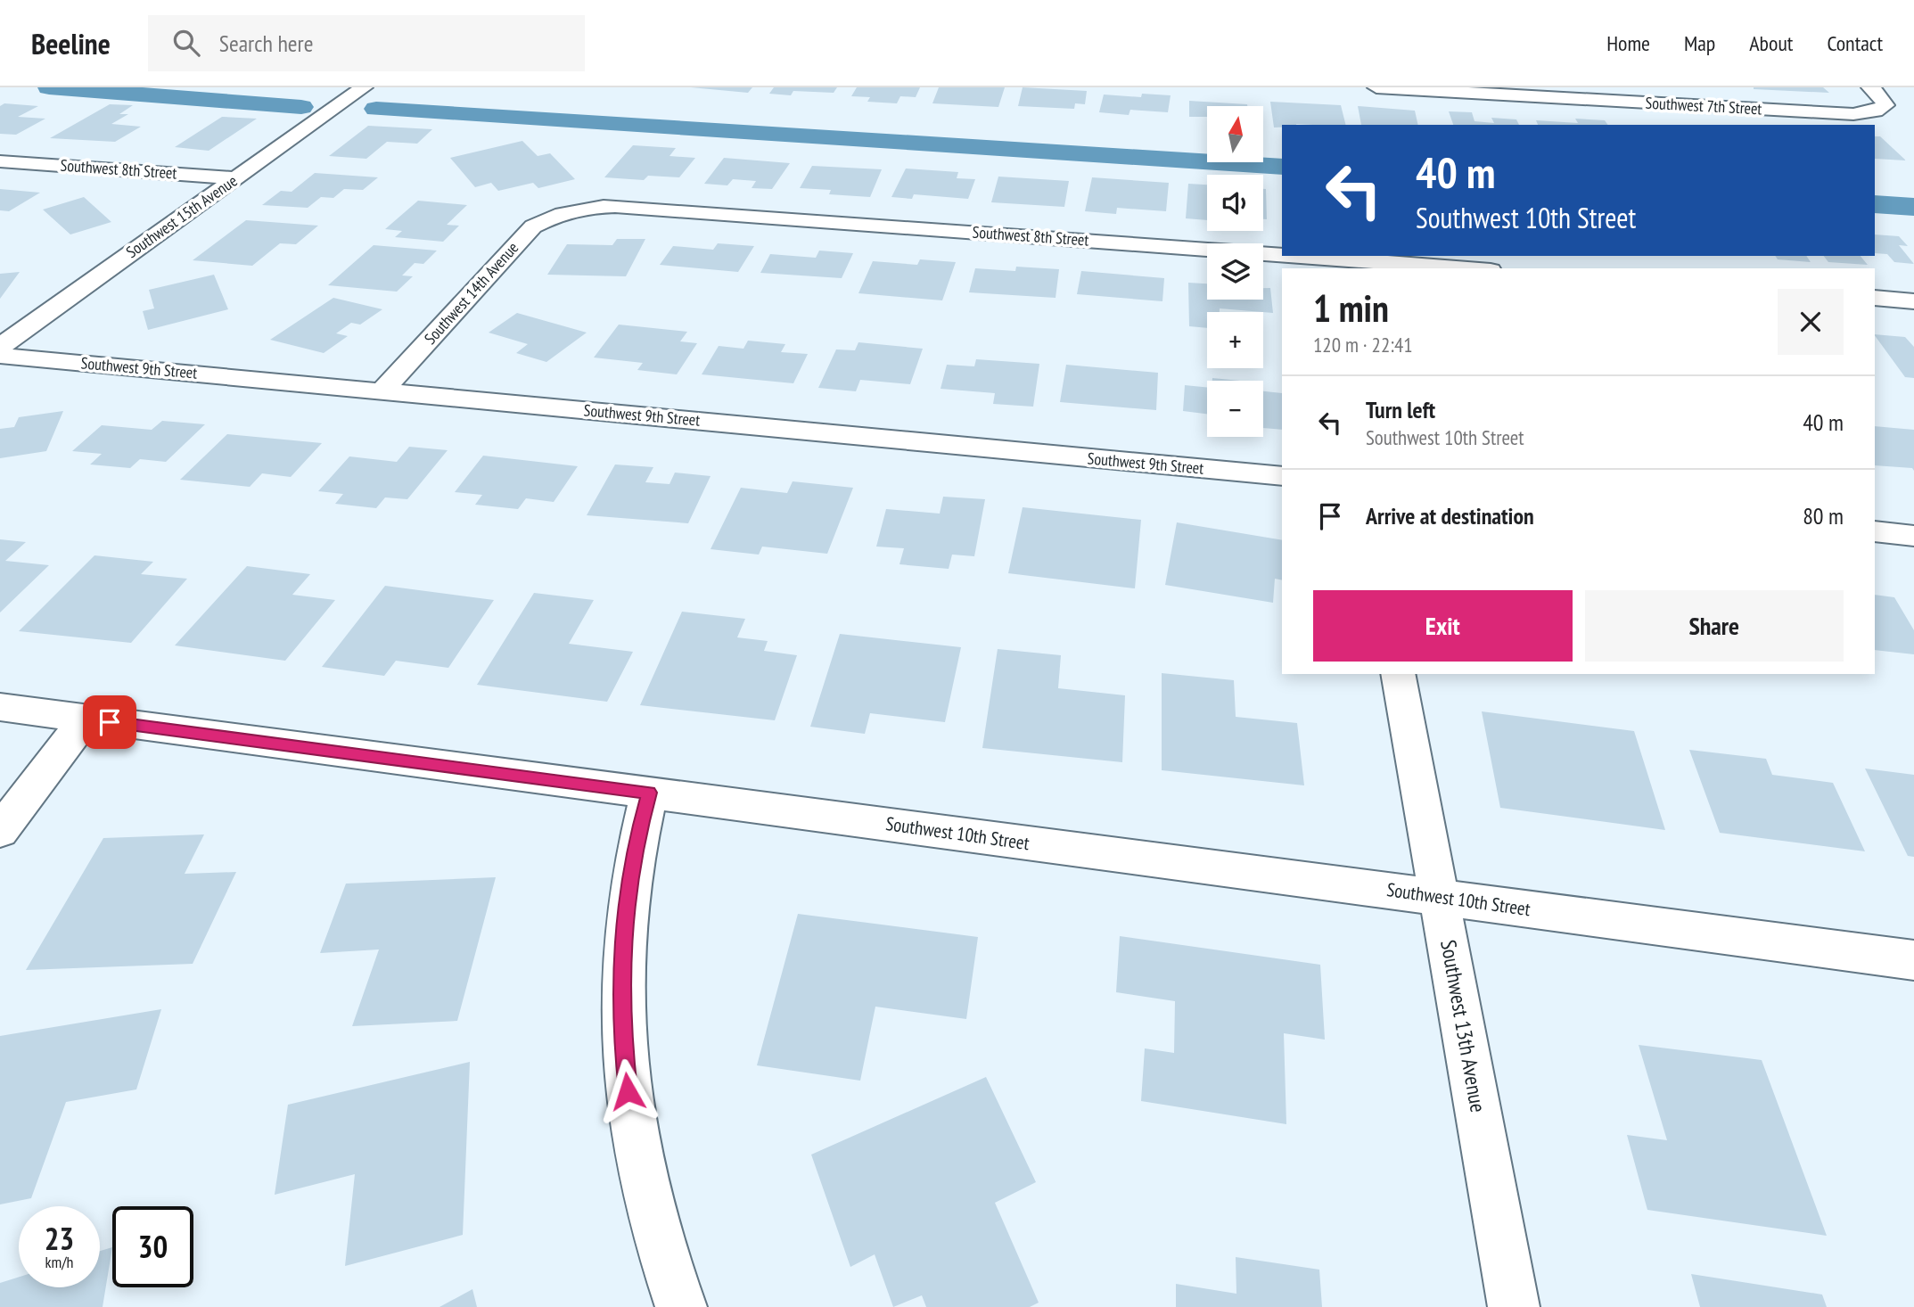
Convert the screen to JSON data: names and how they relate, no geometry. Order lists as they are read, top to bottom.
{
  "streets": {
    "street": [
      "Southwest 7th Street",
      "Southwest 8th Street",
      "Southwest 15th Avenue",
      "Southwest 14th Avenue",
      "Southwest 9th Street",
      "Southwest 10th Street",
      "Southwest 13th Avenue"
    ]
  },
  "crossings": [
    ["Southwest 8th Street", "Southwest 15th Avenue"],
    ["Southwest 8th Street", "Southwest 14th Avenue"],
    ["Southwest 14th Avenue", "Southwest 9th Street"],
    ["Southwest 10th Street", "Southwest 13th Avenue"]
  ],
  "north": "top",
  "page": {
    "header": "Beeline",
    "search": "Search here",
    "nav": [
      "Home",
      "Map",
      "About",
      "Contact"
    ],
    "map_buttons": ["+", "−"],
    "turn": ["40 m", "Southwest 10th Street"],
    "heading": ["1 min", "120 m · 22:41"],
    "list": [
      {
        "name": "Turn left",
        "note": "Southwest 10th Street",
        "value": "40 m"
      },
      {
        "name": "Arrive at destination",
        "value": "80 m"
      }
    ],
    "buttons": ["Exit", "Share"],
    "speed": "23 km/h",
    "limit": "30"
  }
}
